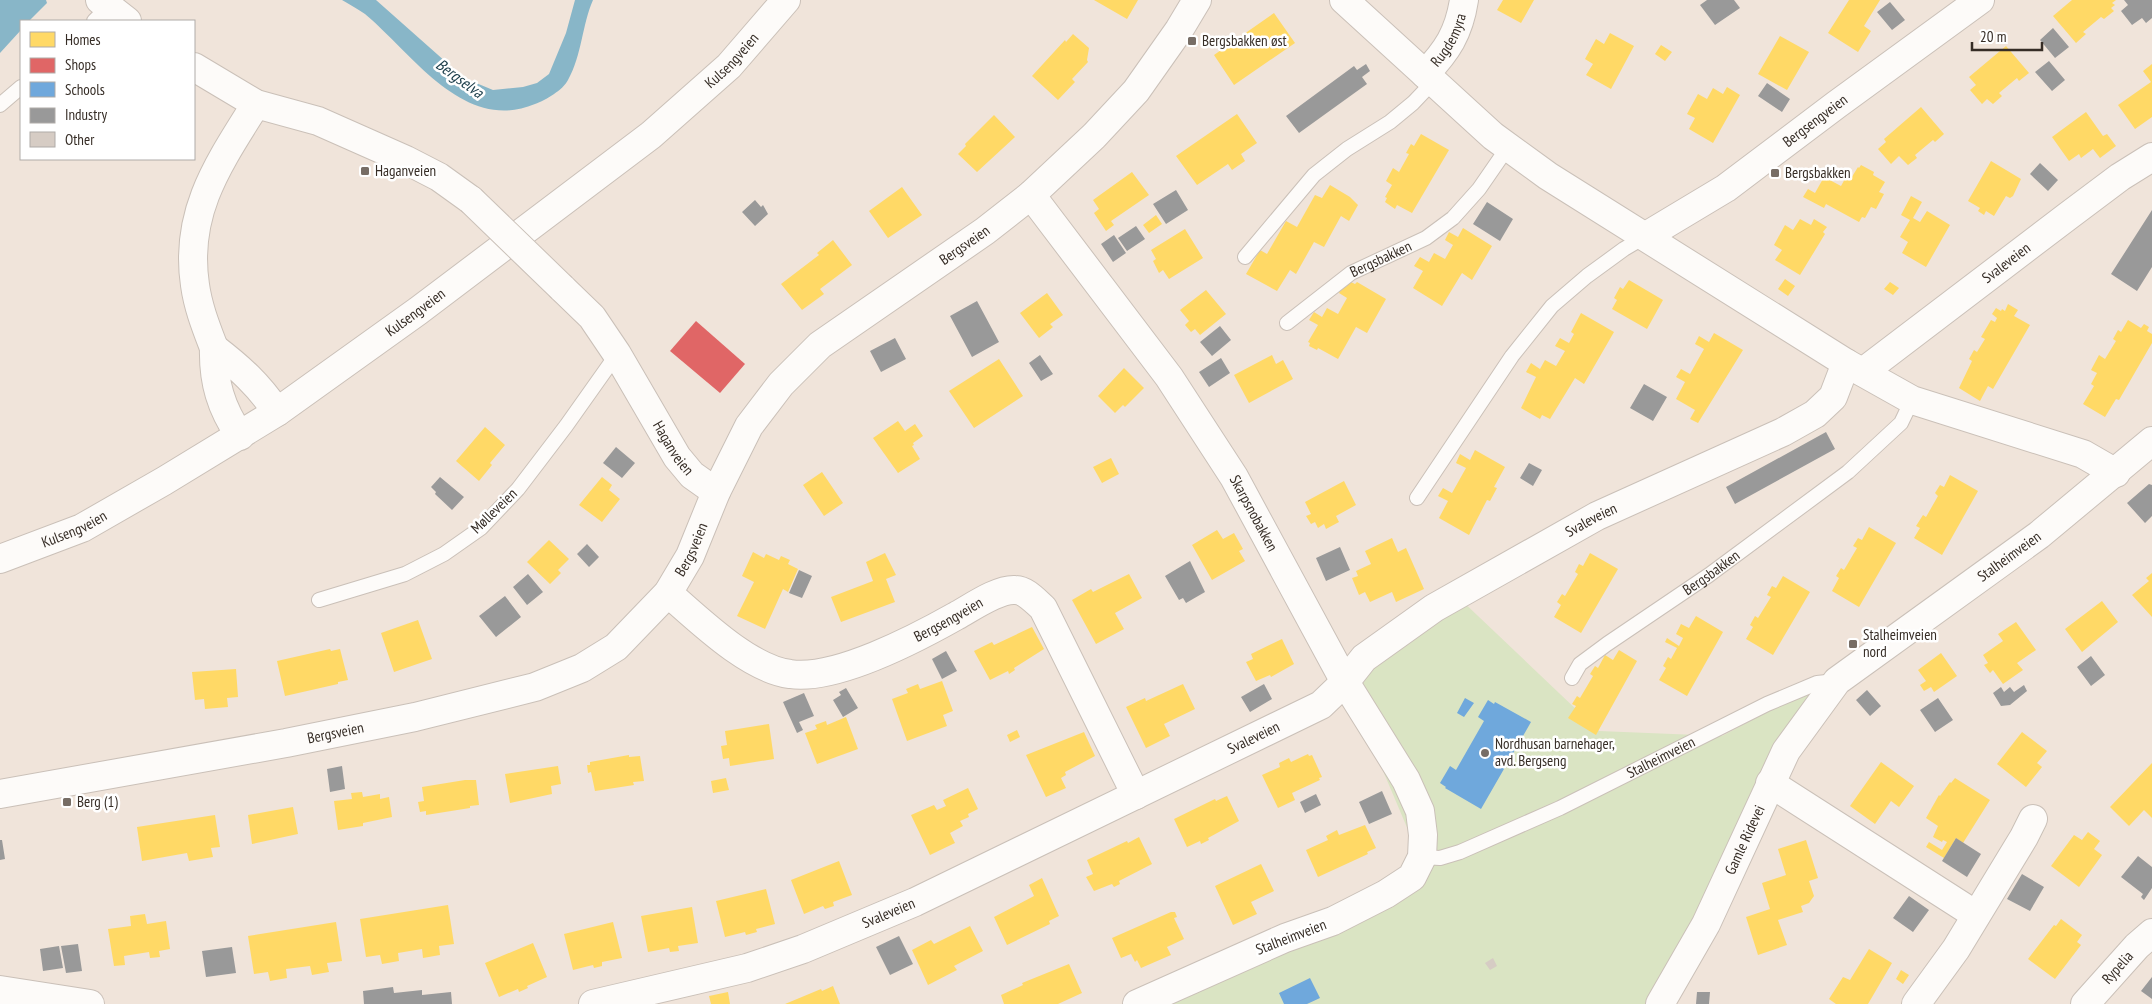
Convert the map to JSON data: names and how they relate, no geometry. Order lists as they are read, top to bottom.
{
  "streets": {
    "street": [
      "Rugdemyra",
      "Kulsengveien",
      "Bergsengveien",
      "Bergsveien",
      "Svaleveien",
      "Haganveien",
      "Skarpsnobakken",
      "Stalheimveien",
      "Gamle Ridevei",
      "Rypelia"
    ],
    "lane": ["Bergsbakken", "Mølleveien"]
  },
  "crossings": [
    ["Bergsengveien", "Bergsveien"],
    ["Bergsengveien", "Svaleveien"],
    ["Bergsveien", "Haganveien"],
    ["Bergsveien", "Skarpsnobakken"],
    ["Svaleveien", "Skarpsnobakken"],
    ["Haganveien", "Mølleveien"],
    ["Skarpsnobakken", "Stalheimveien"],
    ["Stalheimveien", "Gamle Ridevei"]
  ],
  "water": ["Bergselva"],
  "places": {
    "transit": [
      "Bergsbakken øst",
      "Haganveien",
      "Bergsbakken",
      "Stalheimveien nord",
      "Berg (1)"
    ],
    "other": ["Nordhusan barnehager, avd. Bergseng"]
  },
  "legend": [
    "Homes",
    "Shops",
    "Schools",
    "Industry",
    "Other"
  ],
  "scale_bar": "20 m"
}
